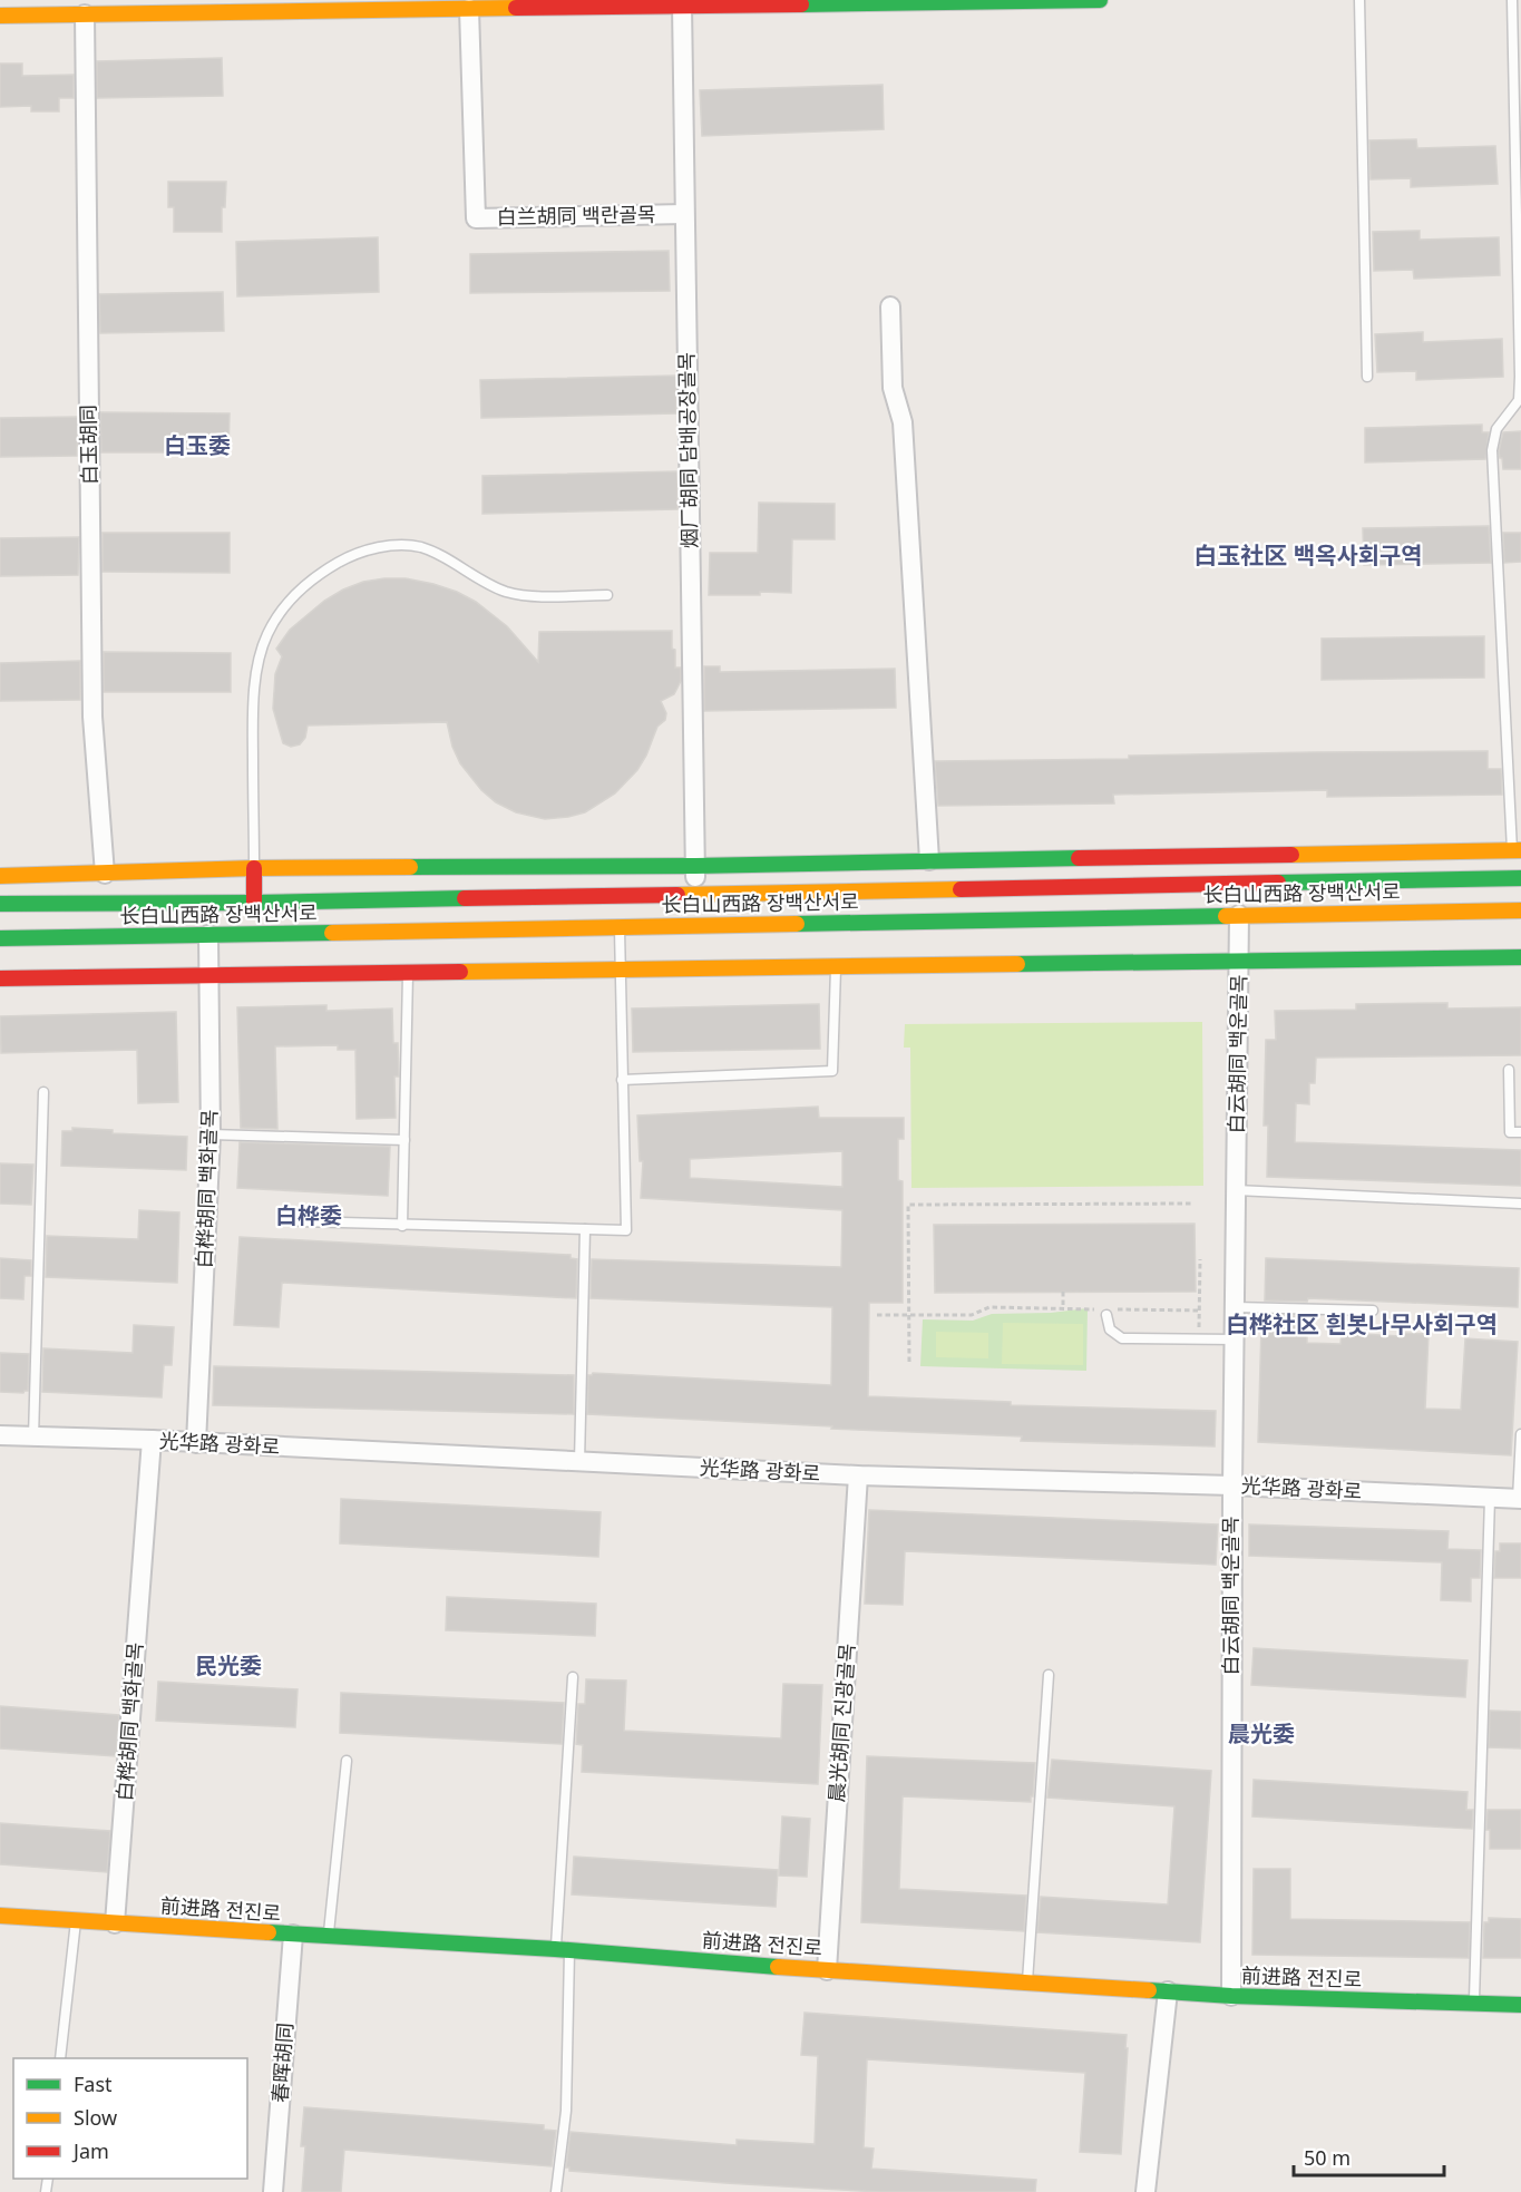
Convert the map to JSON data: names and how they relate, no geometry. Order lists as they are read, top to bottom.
{
  "streets": {
    "street": [
      "白兰胡同 백란골목",
      "白玉胡同",
      "烟厂胡同 담배공장골목",
      "长白山西路 장백산서로",
      "白云胡同 백운골목",
      "白桦胡同 백화골목",
      "光华路 광화로",
      "晨光胡同 진광골목",
      "前进路 전진로",
      "春晖胡同"
    ]
  },
  "crossings": [
    ["白兰胡同 백란골목", "烟厂胡同 담배공장골목"],
    ["烟厂胡同 담배공장골목", "长白山西路 장백산서로"],
    ["长白山西路 장백산서로", "白云胡同 백운골목"],
    ["长白山西路 장백산서로", "白桦胡同 백화골목"],
    ["白云胡同 백운골목", "光华路 광화로"],
    ["白云胡同 백운골목", "前进路 전진로"],
    ["白桦胡同 백화골목", "光华路 광화로"],
    ["白桦胡同 백화골목", "前进路 전진로"],
    ["光华路 광화로", "晨光胡同 진광골목"],
    ["晨光胡同 진광골목", "前进路 전진로"],
    ["前进路 전진로", "春晖胡同"]
  ],
  "districts": [
    "白玉委",
    "白玉社区 백옥사회구역",
    "白桦委",
    "白桦社区 흰봇나무사회구역",
    "民光委",
    "晨光委"
  ],
  "legend": ["Fast", "Slow", "Jam"],
  "scale_bar": "50 m"
}
